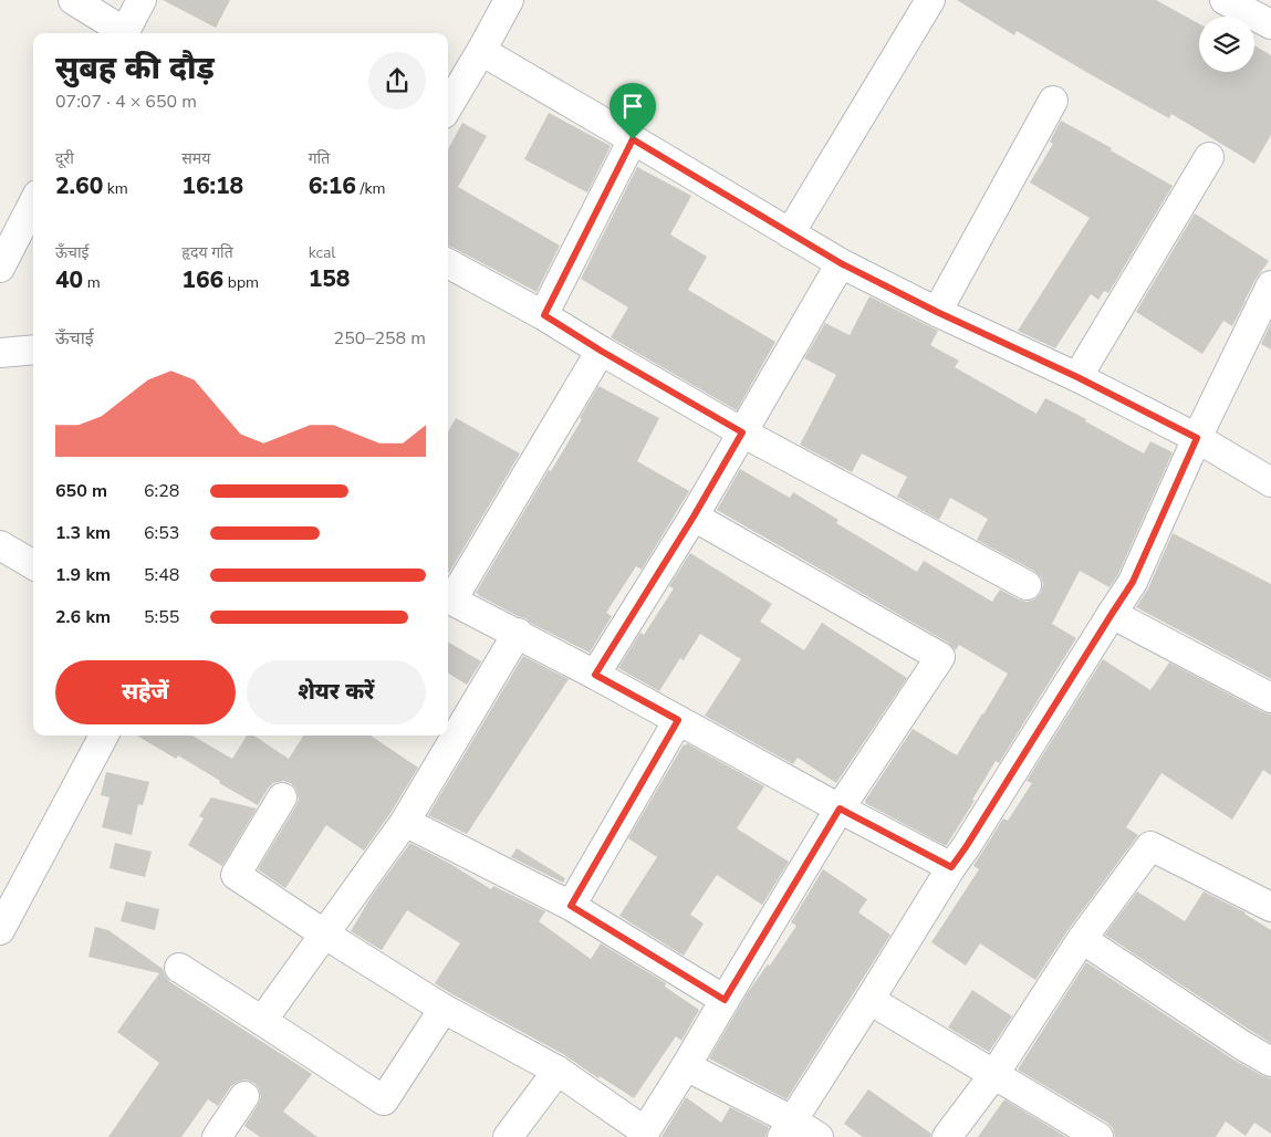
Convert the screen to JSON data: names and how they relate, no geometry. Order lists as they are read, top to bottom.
{
  "page": {
    "heading": ["सुबह की दौड़", "07:07 · 4 × 650 m"],
    "stats": [
      ["दूरी", "2.60 km"],
      ["समय", "16:18"],
      ["गति", "6:16 /km"],
      ["ऊँचाई", "40 m"],
      ["हृदय गति", "166 bpm"],
      ["kcal", "158"]
    ],
    "chart": ["ऊँचाई", "250–258 m"],
    "list": [
      {
        "name": "650 m",
        "note": "6:28"
      },
      {
        "name": "1.3 km",
        "note": "6:53"
      },
      {
        "name": "1.9 km",
        "note": "5:48"
      },
      {
        "name": "2.6 km",
        "note": "5:55"
      }
    ],
    "buttons": ["सहेजें", "शेयर करें"]
  }
}
